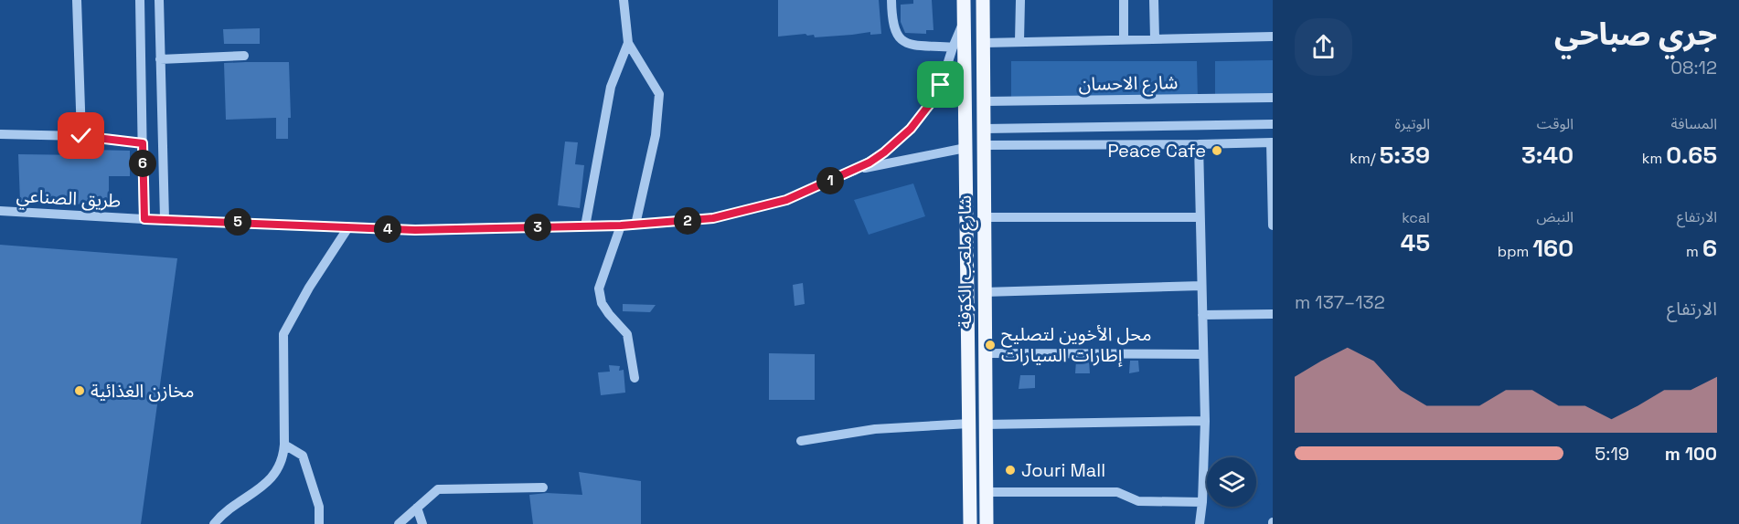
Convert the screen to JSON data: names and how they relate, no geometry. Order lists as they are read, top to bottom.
{
  "streets": {
    "main road": ["شارع ملعب الكوفة"],
    "street": ["شارع الاحسان", "طريق الصناعي"]
  },
  "crossings": [
    ["شارع الاحسان", "شارع ملعب الكوفة"],
    ["طريق الصناعي", "شارع ملعب الكوفة"]
  ],
  "places": [
    "Peace Cafe",
    "محل الأخوين لتصليح إطارات السيارات",
    "مخازن الغذائية",
    "Jouri Mall"
  ],
  "page": {
    "heading": ["جري صباحي", "08:12"],
    "stats": [
      ["المسافة", "0.65 km"],
      ["الوقت", "3:40"],
      ["الوتيرة", "5:39 /km"],
      ["الارتفاع", "6 m"],
      ["النبض", "160 bpm"],
      ["kcal", "45"]
    ],
    "pins": [
      "6",
      "1",
      "2",
      "5",
      "3",
      "4"
    ],
    "chart": ["الارتفاع", "132–137 m"],
    "list": [
      {
        "name": "100 m",
        "note": "5:19"
      }
    ]
  }
}
